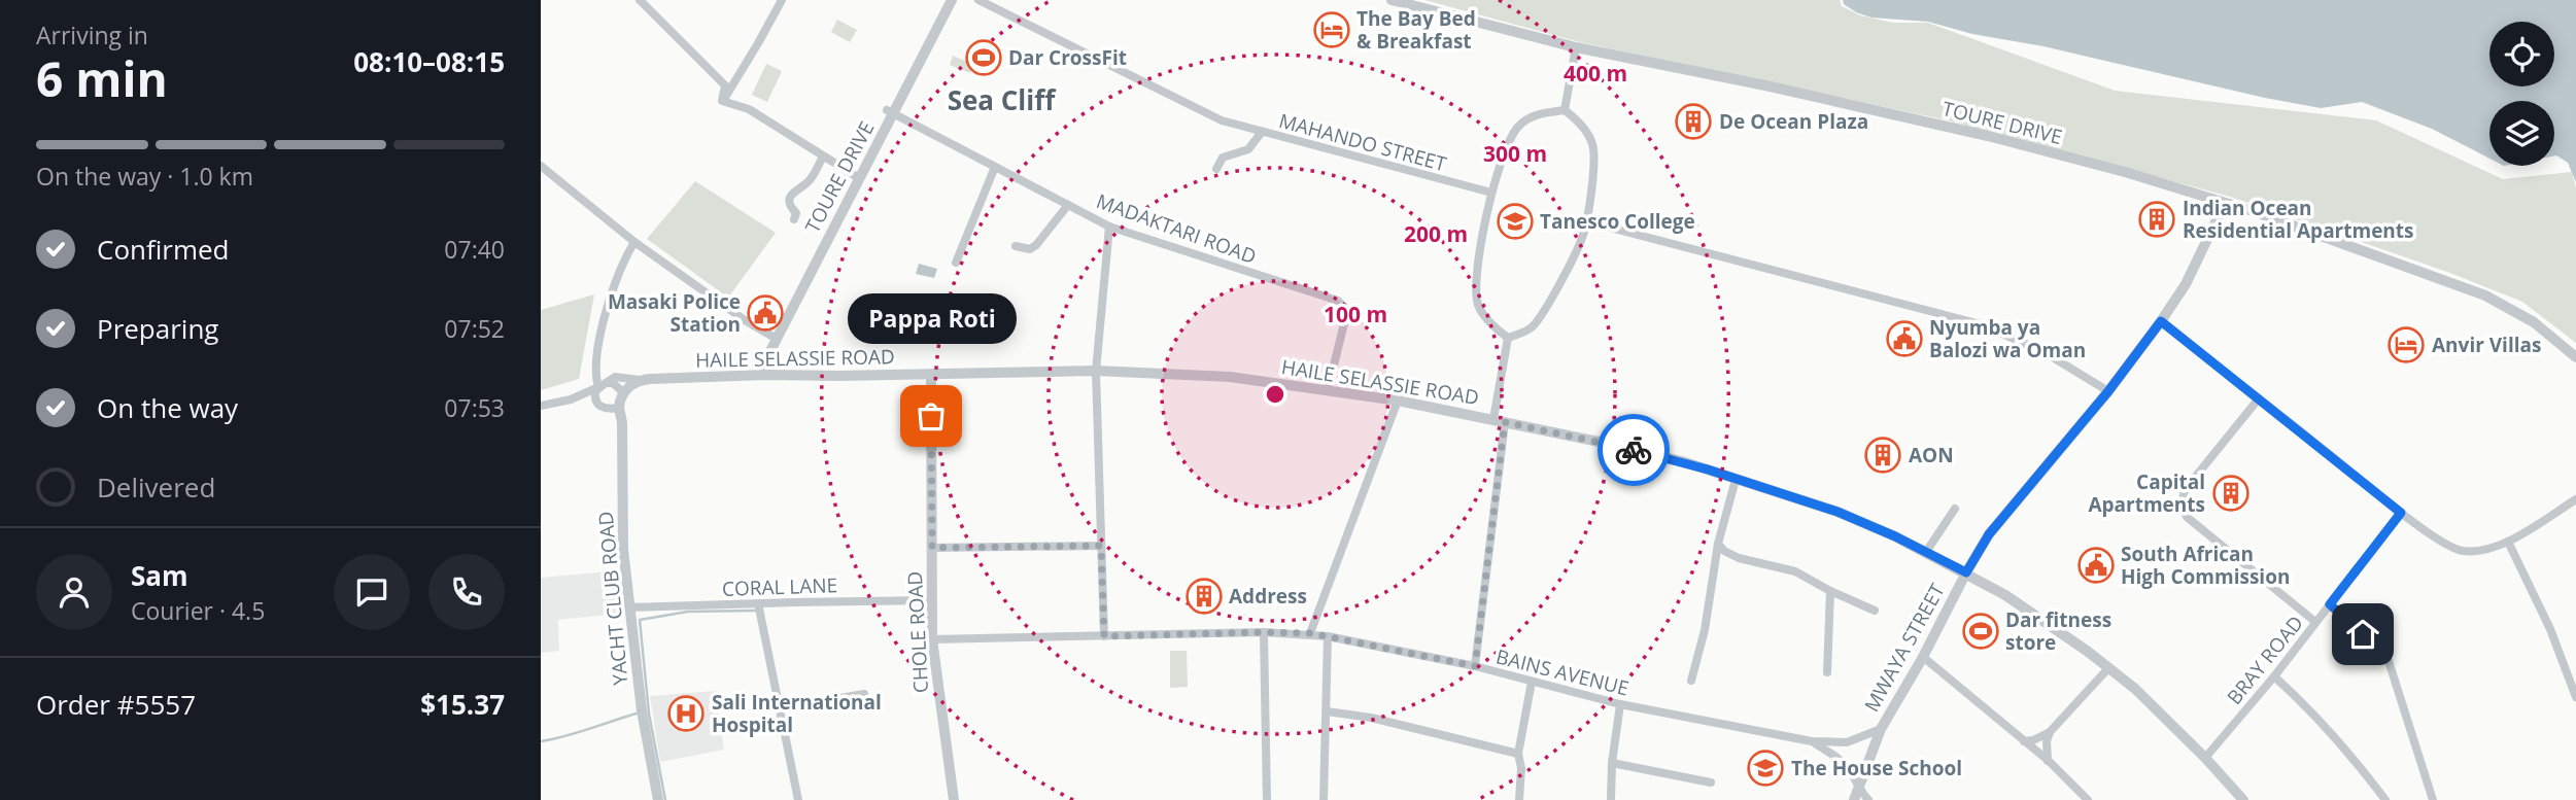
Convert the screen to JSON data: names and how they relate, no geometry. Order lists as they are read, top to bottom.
{
  "streets": {
    "street": [
      "TOURE DRIVE",
      "MAHANDO STREET",
      "MADAKTARI ROAD",
      "HAILE SELASSIE ROAD",
      "CORAL LANE",
      "YACHT CLUB ROAD",
      "CHOLE ROAD",
      "MWAYA STREET",
      "BRAY ROAD",
      "BAINS AVENUE"
    ]
  },
  "crossings": [
    ["TOURE DRIVE", "MADAKTARI ROAD"],
    ["TOURE DRIVE", "HAILE SELASSIE ROAD"],
    ["TOURE DRIVE", "MWAYA STREET"],
    ["MADAKTARI ROAD", "HAILE SELASSIE ROAD"],
    ["HAILE SELASSIE ROAD", "CHOLE ROAD"],
    ["HAILE SELASSIE ROAD", "MWAYA STREET"],
    ["HAILE SELASSIE ROAD", "BRAY ROAD"],
    ["CORAL LANE", "YACHT CLUB ROAD"],
    ["CORAL LANE", "CHOLE ROAD"],
    ["CHOLE ROAD", "BAINS AVENUE"],
    ["MWAYA STREET", "BAINS AVENUE"]
  ],
  "districts": ["Sea Cliff"],
  "places": {
    "hotel": ["The Bay Bed & Breakfast", "Anvir Villas"],
    "sports": ["Dar CrossFit", "Dar fitness store"],
    "building": [
      "De Ocean Plaza",
      "Indian Ocean Residential Apartments",
      "AON",
      "Capital Apartments",
      "Address"
    ],
    "school or university": ["Tanesco College", "The House School"],
    "public building": ["Masaki Police Station", "Nyumba ya Balozi wa Oman", "South African High Commission"],
    "other": ["Pappa Roti"],
    "hospital": ["Sali International Hospital"]
  },
  "page": {
    "heading": ["6 min", "Arriving in", "08:10–08:15"],
    "panel": [
      "Sam",
      "Courier · 4.5",
      "Order #5557",
      "$15.37"
    ],
    "bar": "On the way · 1.0 km",
    "list": [
      ["Confirmed", "07:40"],
      ["Preparing", "07:52"],
      ["On the way", "07:53"],
      "Delivered"
    ],
    "bubble": "Pappa Roti"
  },
  "rings": [
    "400 m",
    "300 m",
    "200 m",
    "100 m"
  ]
}
